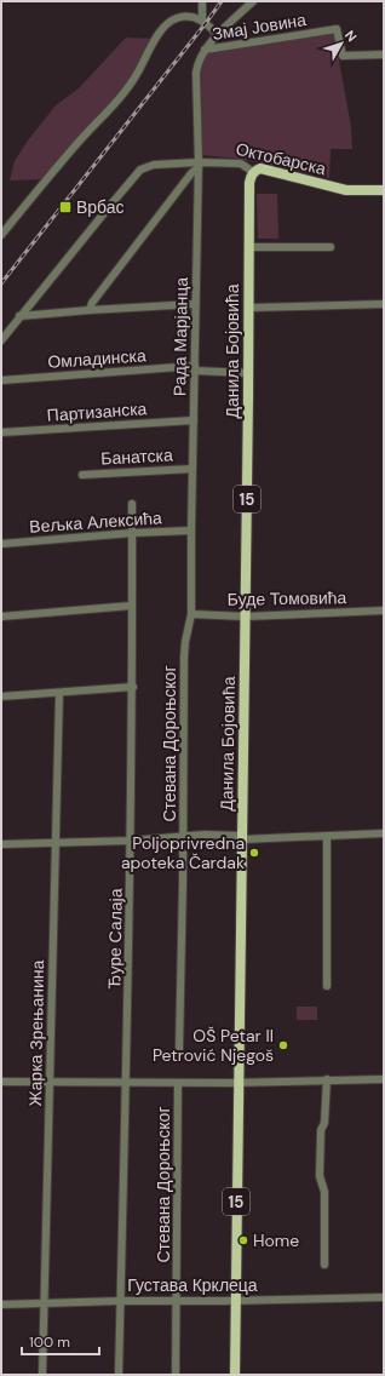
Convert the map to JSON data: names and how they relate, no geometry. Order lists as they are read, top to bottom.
{
  "streets": {
    "main road": ["Октобарска", "Данила Бојовића", "15"],
    "street": [
      "Змај Јовина",
      "Рада Марјанца",
      "Омладинска",
      "Партизанска",
      "Банатска",
      "Вељка Алексића",
      "Буде Томовића",
      "Стевана Дороњског",
      "Ђуре Салаја",
      "Жарка Зрењанина",
      "Густава Крклеца"
    ]
  },
  "crossings": [
    ["Змај Јовина", "Рада Марјанца"],
    ["Октобарска", "Рада Марјанца"],
    ["Октобарска", "Данила Бојовића"],
    ["Рада Марјанца", "Омладинска"],
    ["Рада Марјанца", "Партизанска"],
    ["Рада Марјанца", "Банатска"],
    ["Рада Марјанца", "Вељка Алексића"],
    ["Рада Марјанца", "Буде Томовића"],
    ["Рада Марјанца", "Стевана Дороњског"],
    ["Данила Бојовића", "Омладинска"],
    ["Данила Бојовића", "Буде Томовића"],
    ["Данила Бојовића", "Густава Крклеца"],
    ["Вељка Алексића", "Ђуре Салаја"],
    ["Буде Томовића", "Стевана Дороњског"],
    ["Стевана Дороњског", "Густава Крклеца"],
    ["Ђуре Салаја", "Густава Крклеца"],
    ["Жарка Зрењанина", "Густава Крклеца"]
  ],
  "places": {
    "transit": ["Врбас"],
    "other": ["Poljoprivredna apoteka Čardak", "OŠ Petar II Petrović Njegoš", "Home"]
  },
  "scale_bar": "100 m",
  "north": "top right"
}
